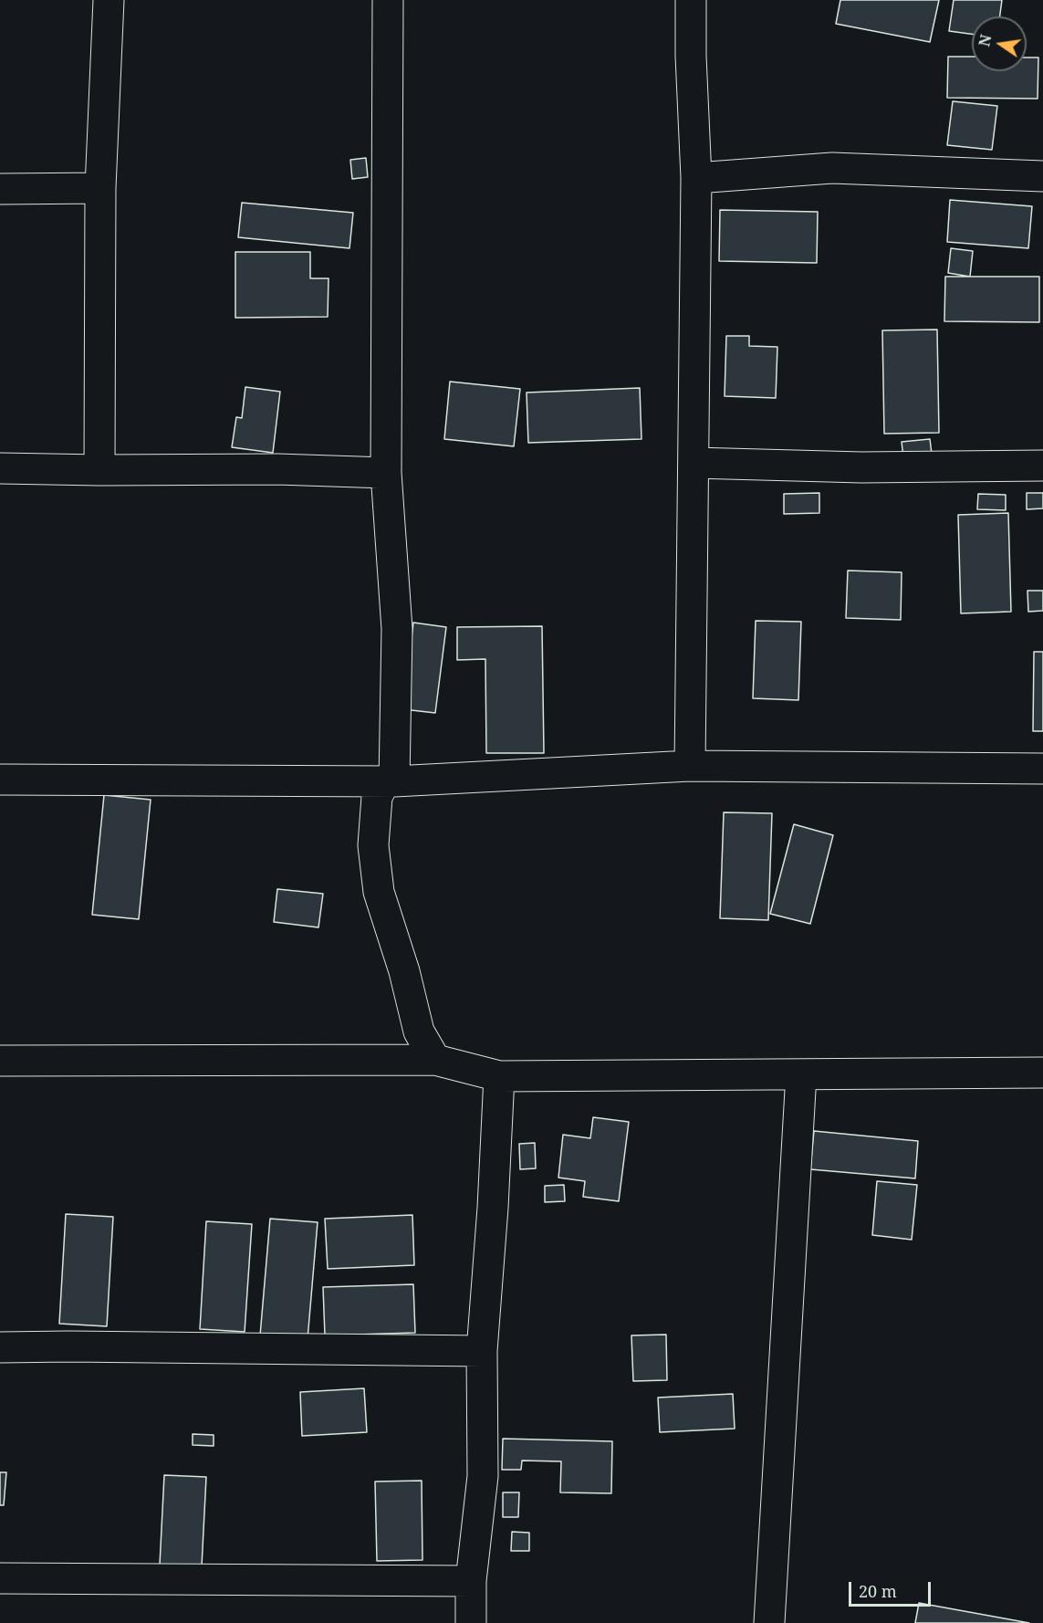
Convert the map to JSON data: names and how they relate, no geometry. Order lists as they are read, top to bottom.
{
  "scale_bar": "20 m",
  "north": "left"
}
